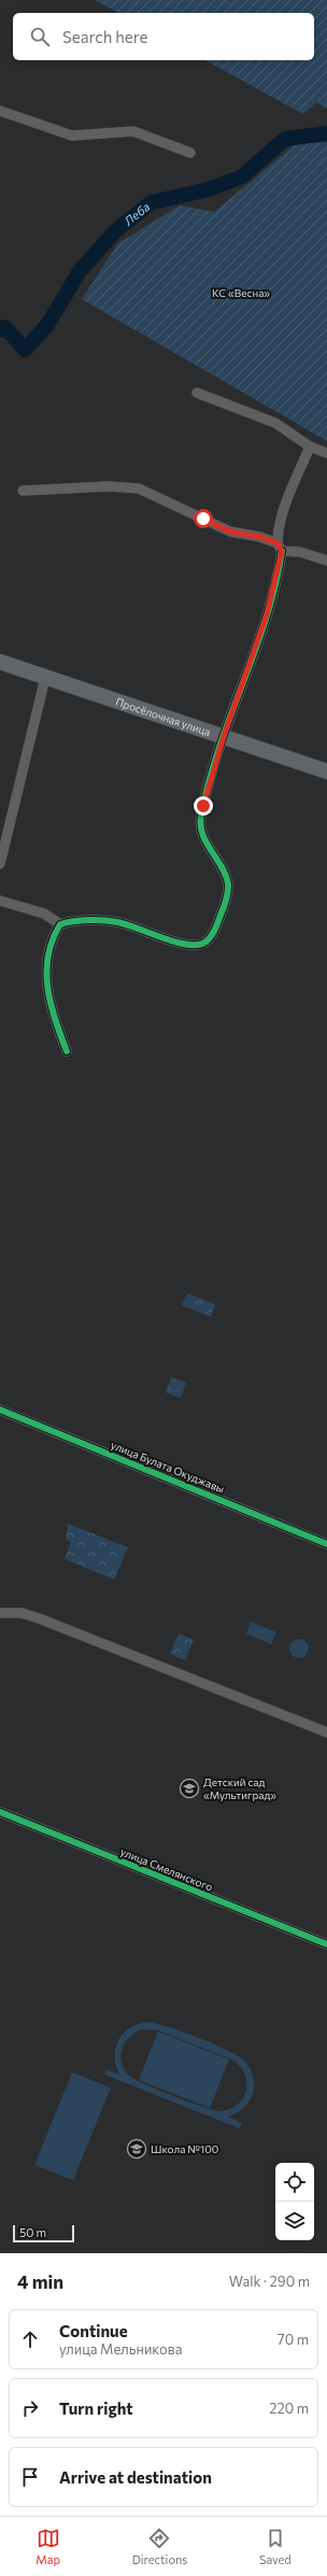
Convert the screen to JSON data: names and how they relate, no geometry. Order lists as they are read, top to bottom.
{
  "streets": {
    "main road": ["Просёлочная улица"],
    "street": ["улица Булата Окуджавы", "улица Смелянского"]
  },
  "water": ["Леба"],
  "parks": ["КС «Весна»"],
  "places": {
    "school or university": ["Детский сад «Мультиград»", "Школа №100"]
  },
  "scale_bar": "50 m",
  "page": {
    "search": "Search here",
    "scale": "50 m",
    "heading": ["4 min", "Walk · 290 m"],
    "list": [
      ["Continue", "улица Мельникова", "70 m"],
      ["Turn right", "220 m"],
      "Arrive at destination"
    ],
    "nav": ["Map", "Directions", "Saved"]
  }
}
